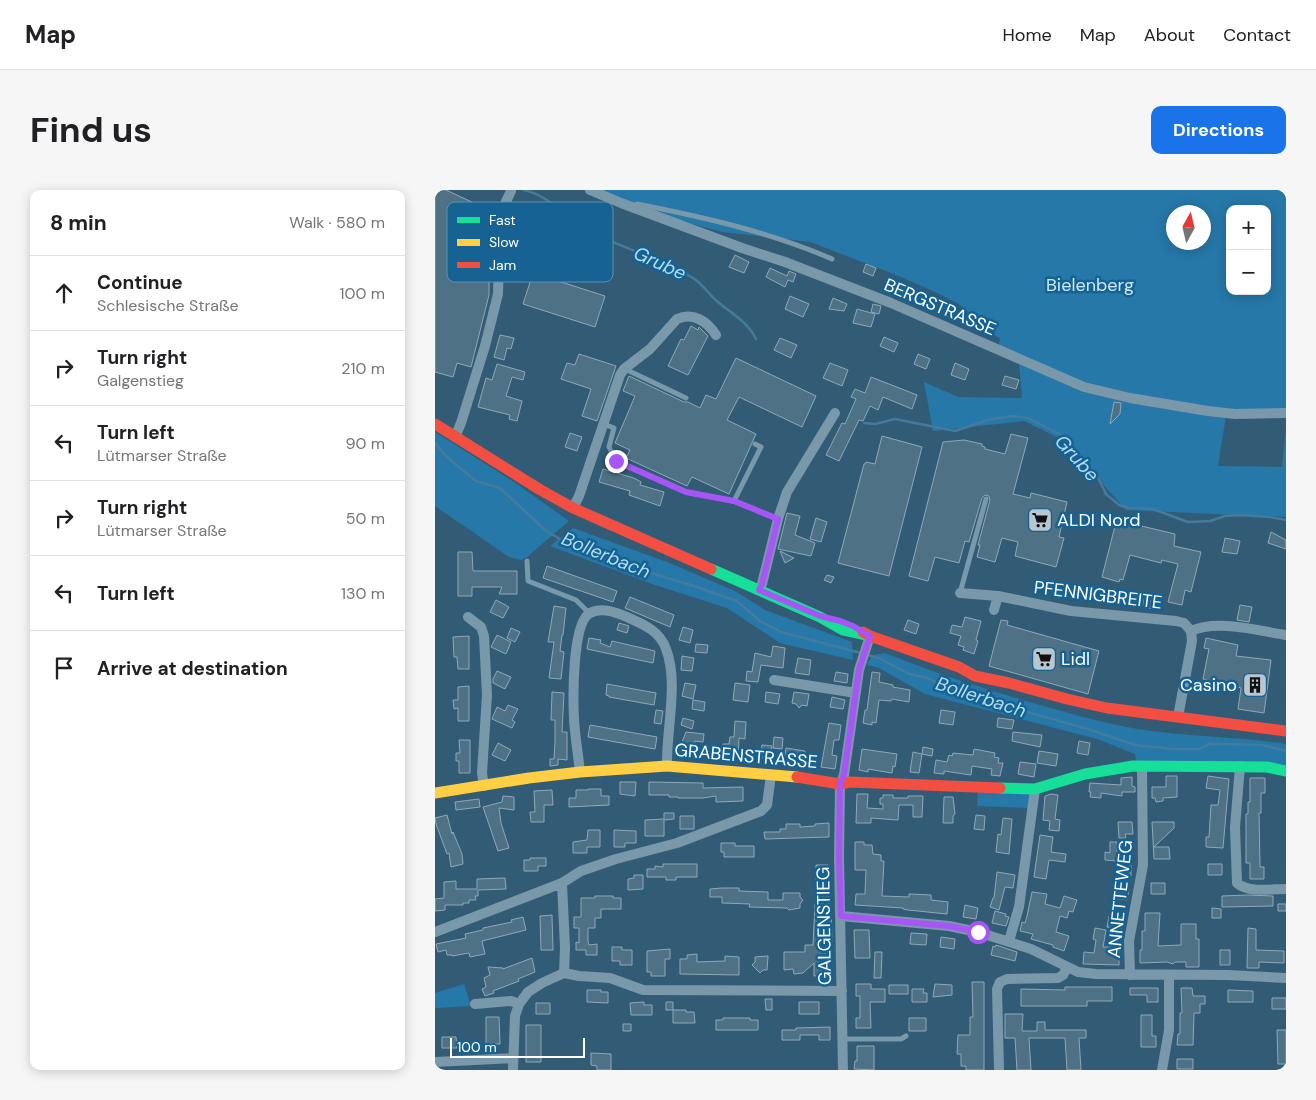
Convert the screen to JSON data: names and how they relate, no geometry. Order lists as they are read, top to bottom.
{
  "streets": {
    "main road": ["GRABENSTRASSE"],
    "street": [
      "BERGSTRASSE",
      "PFENNIGBREITE",
      "ANNETTEWEG",
      "GALGENSTIEG"
    ]
  },
  "crossings": [
    ["GRABENSTRASSE", "ANNETTEWEG"],
    ["GRABENSTRASSE", "GALGENSTIEG"]
  ],
  "water": ["Grube", "Bollerbach"],
  "parks": ["Bielenberg"],
  "places": {
    "supermarket": ["ALDI Nord", "Lidl"],
    "building": ["Casino"]
  },
  "legend": ["Fast", "Slow", "Jam"],
  "scale_bar": "100 m",
  "north": "top",
  "page": {
    "header": "Map",
    "nav": [
      "Home",
      "Map",
      "About",
      "Contact"
    ],
    "buttons": "Directions",
    "title": "Find us",
    "heading": ["8 min", "Walk · 580 m"],
    "map_buttons": ["+", "−"],
    "list": [
      ["Continue", "Schlesische Straße", "100 m"],
      ["Turn right", "Galgenstieg", "210 m"],
      ["Turn left", "Lütmarser Straße", "90 m"],
      ["Turn right", "Lütmarser Straße", "50 m"],
      ["Turn left", "130 m"],
      "Arrive at destination"
    ],
    "scale": "100 m"
  }
}
